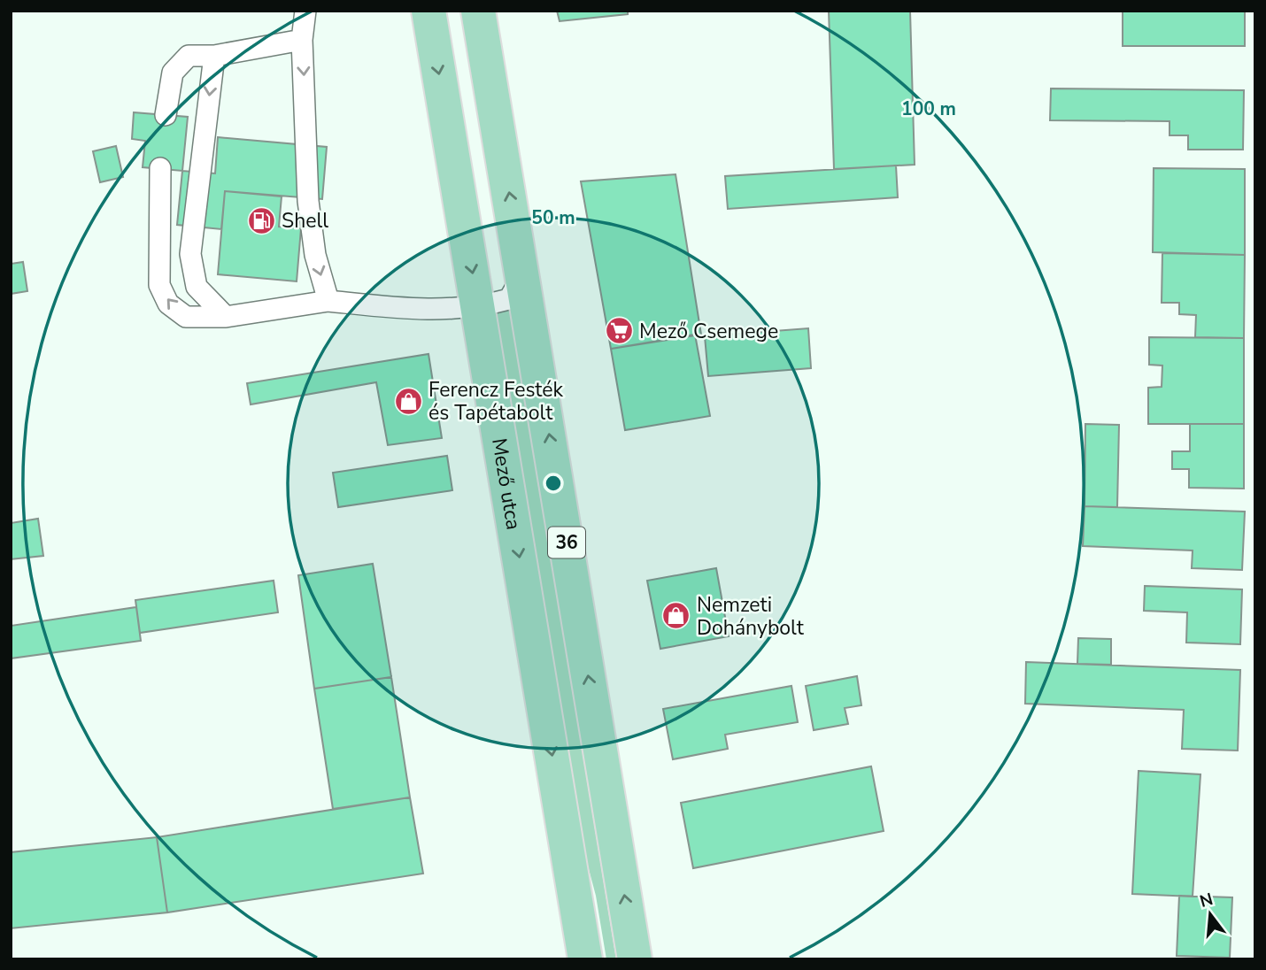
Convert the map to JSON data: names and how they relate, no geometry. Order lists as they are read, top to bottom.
{
  "streets": {
    "main road": ["Mező utca", "36"]
  },
  "places": {
    "fuel station": ["Shell"],
    "supermarket": ["Mező Csemege"],
    "shop": ["Ferencz Festék és Tapétabolt", "Nemzeti Dohánybolt"]
  },
  "north": "top",
  "rings": ["100 m", "50 m"]
}
